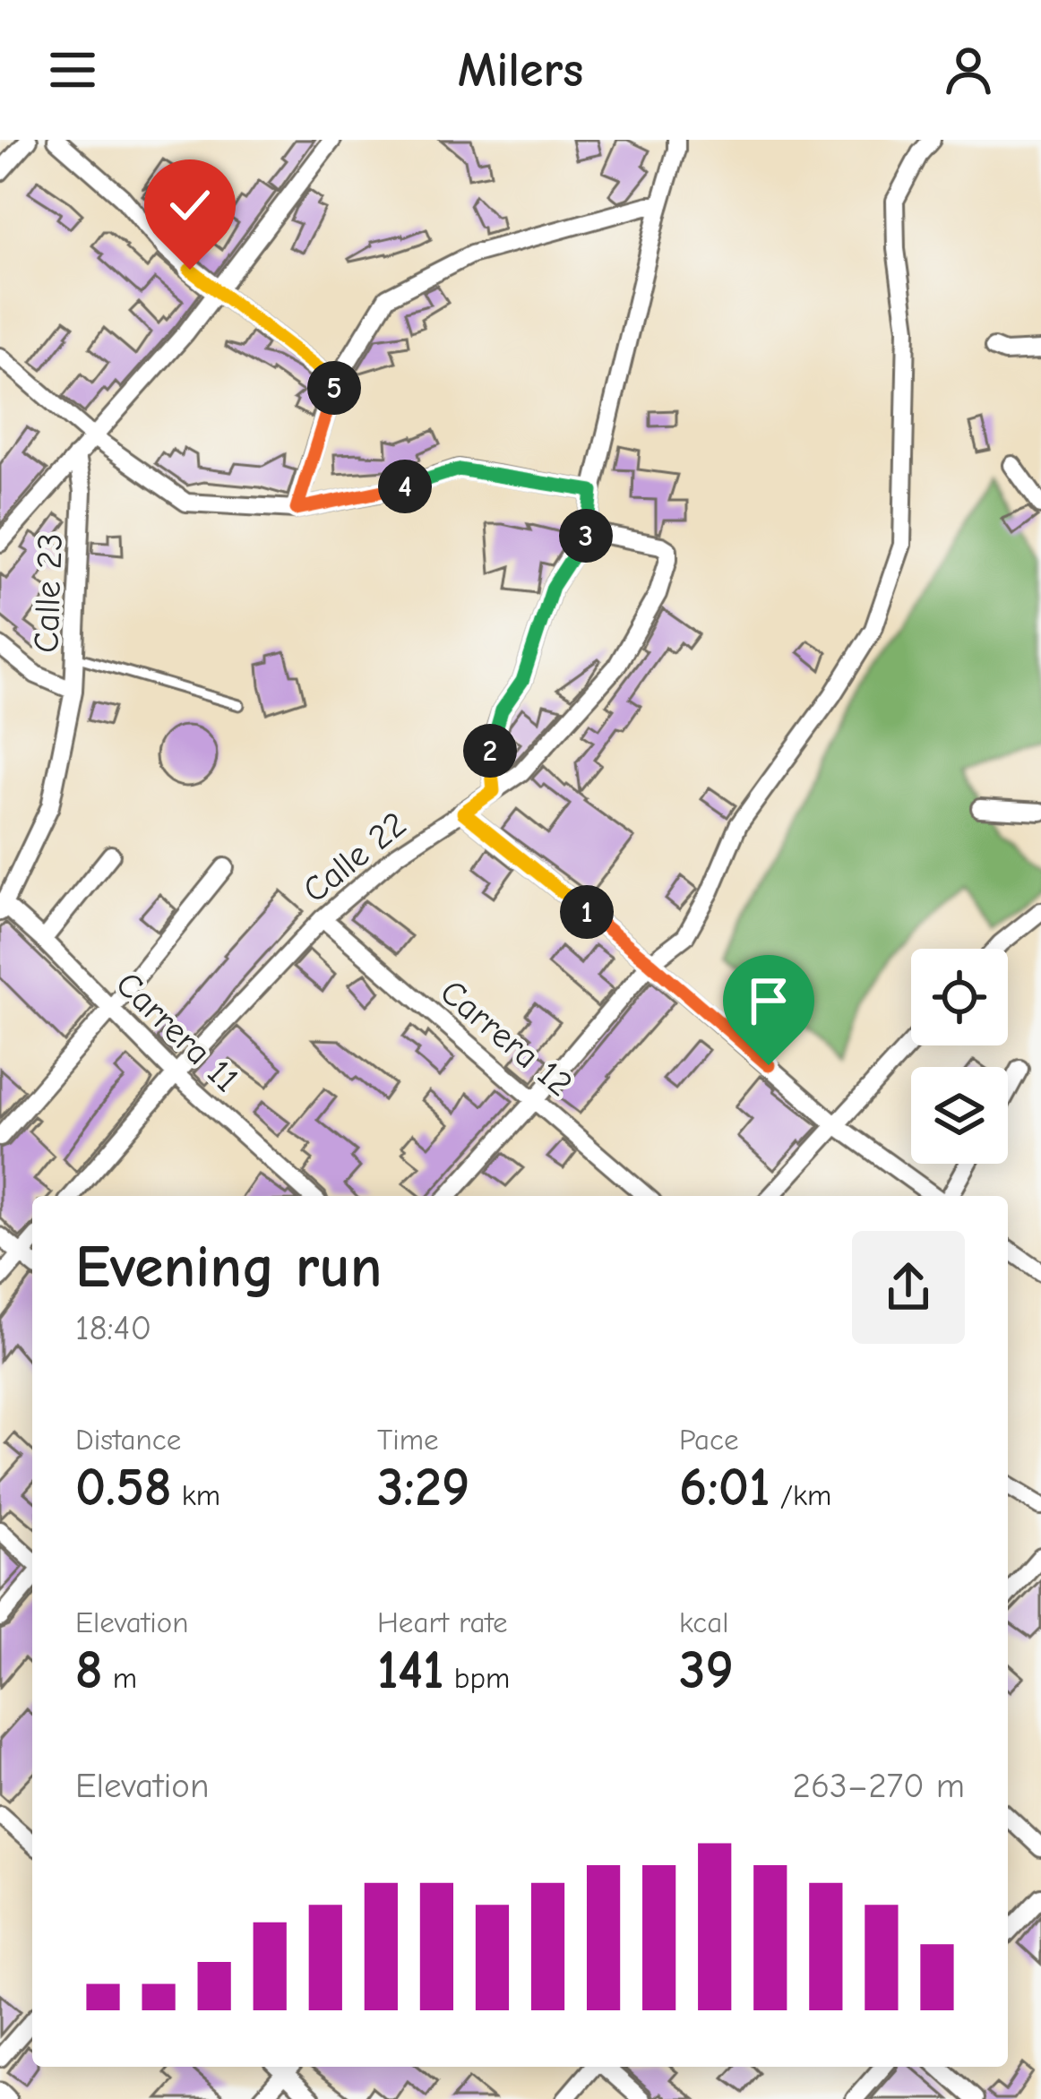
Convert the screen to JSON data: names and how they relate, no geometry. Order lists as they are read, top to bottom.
{
  "streets": {
    "street": [
      "Calle 23",
      "Calle 22",
      "Carrera 11",
      "Carrera 12"
    ]
  },
  "crossings": [
    ["Calle 23", "Carrera 11"],
    ["Calle 22", "Carrera 11"],
    ["Calle 22", "Carrera 12"]
  ],
  "page": {
    "header": "Milers",
    "pins": [
      "5",
      "4",
      "3",
      "2",
      "1"
    ],
    "heading": ["Evening run", "18:40"],
    "stats": [
      ["Distance", "0.58 km"],
      ["Time", "3:29"],
      ["Pace", "6:01 /km"],
      ["Elevation", "8 m"],
      ["Heart rate", "141 bpm"],
      ["kcal", "39"]
    ],
    "chart": ["Elevation", "263–270 m"]
  }
}
